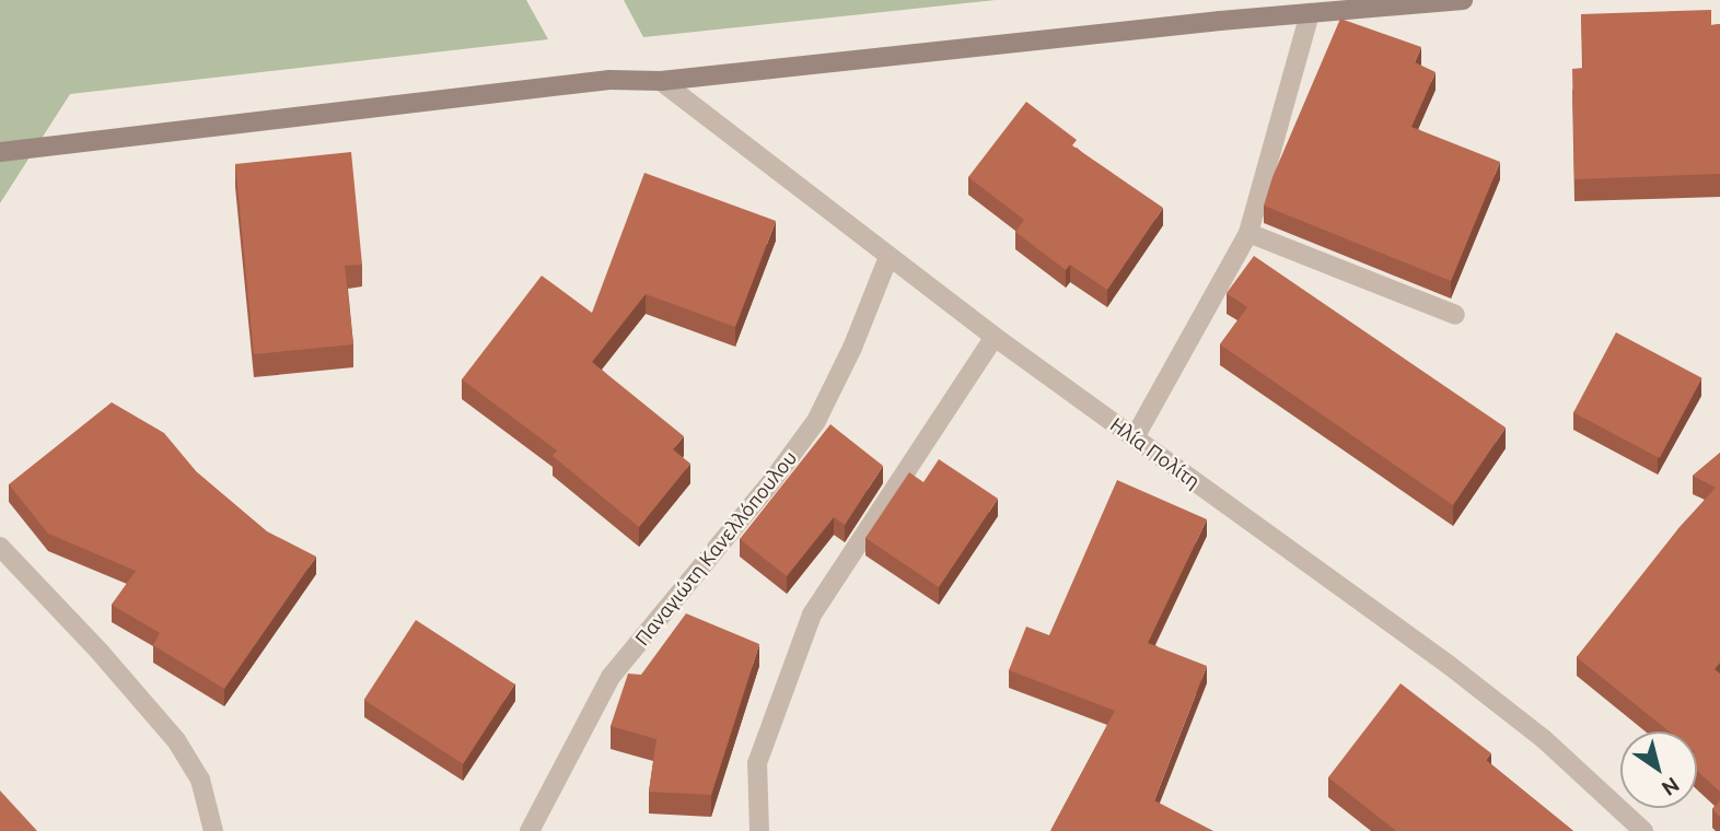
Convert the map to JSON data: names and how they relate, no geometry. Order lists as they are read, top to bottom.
{
  "streets": {
    "street": ["Ηλία Πολίτη", "Παναγιώτη Κανελλόπουλου"]
  },
  "crossings": [
    ["Ηλία Πολίτη", "Παναγιώτη Κανελλόπουλου"]
  ],
  "north": "bottom right"
}
